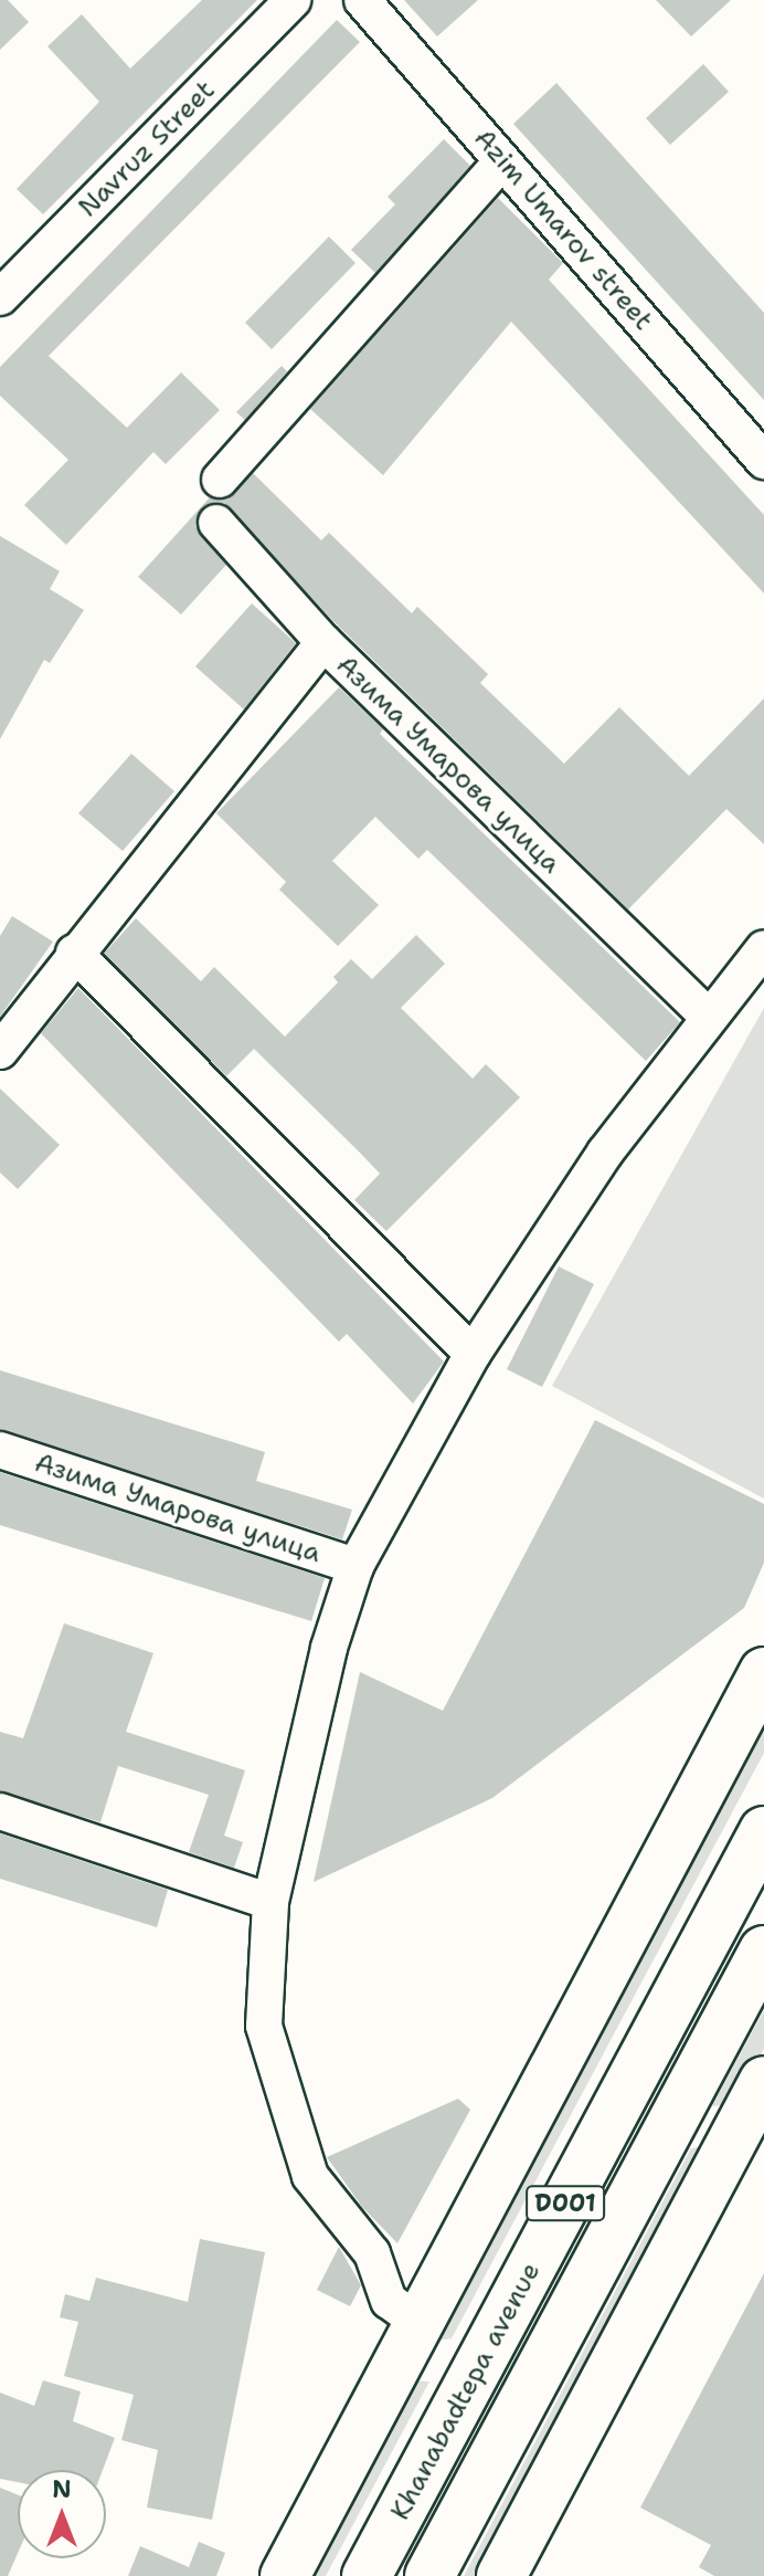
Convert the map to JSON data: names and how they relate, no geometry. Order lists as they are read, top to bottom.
{
  "streets": {
    "highway": ["D001", "Khanabadtepa avenue"],
    "street": ["Navruz Street", "Azim Umarov street", "Азима Умарова улица"]
  },
  "north": "top"
}
